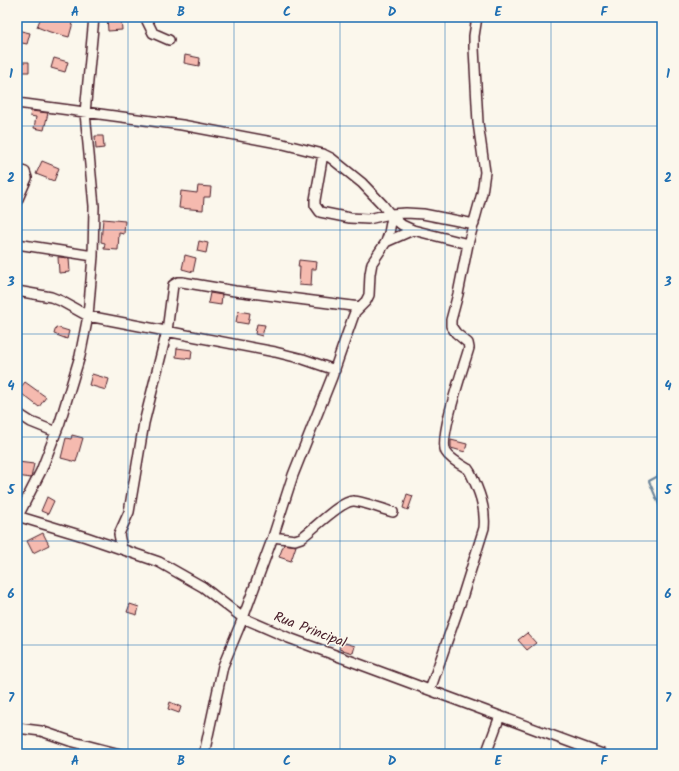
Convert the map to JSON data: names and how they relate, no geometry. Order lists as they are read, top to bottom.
{
  "streets": {
    "street": ["Rua Principal"]
  },
  "grid": {
    "columns": [
      "A",
      "B",
      "C",
      "D",
      "E",
      "F"
    ],
    "rows": [
      "1",
      "2",
      "3",
      "4",
      "5",
      "6",
      "7"
    ]
  }
}
